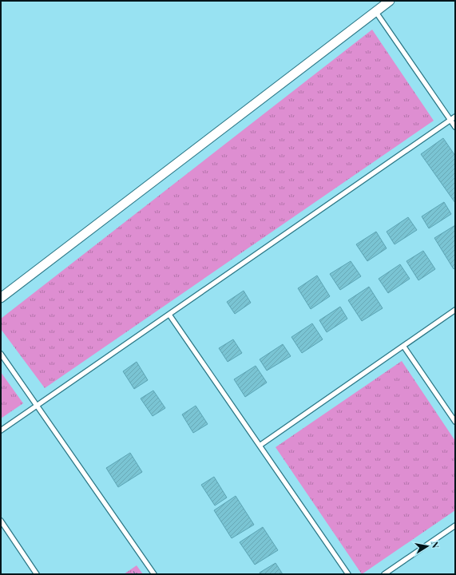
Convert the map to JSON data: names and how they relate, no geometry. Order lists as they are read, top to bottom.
{
  "north": "right"
}
